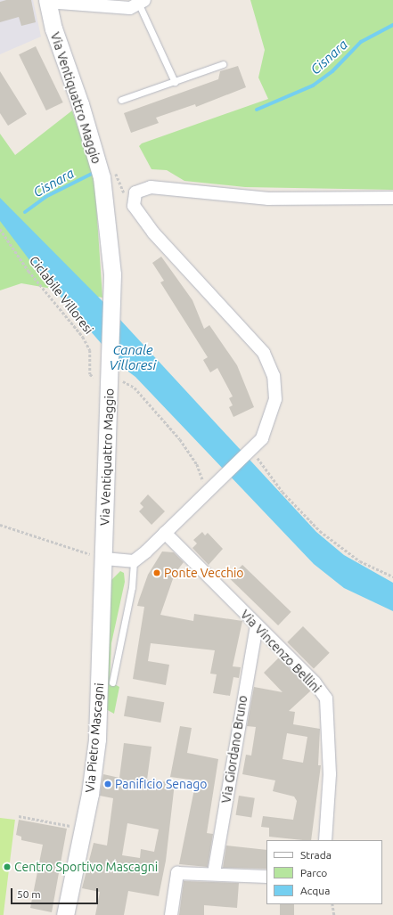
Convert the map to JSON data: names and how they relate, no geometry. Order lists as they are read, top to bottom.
{
  "streets": {
    "street": [
      "Via Ventiquattro Maggio",
      "Via Vincenzo Bellini",
      "Via Pietro Mascagni",
      "Via Giordano Bruno"
    ],
    "path": ["Ciclabile Villoresi"]
  },
  "crossings": [
    ["Via Ventiquattro Maggio", "Via Pietro Mascagni"],
    ["Via Vincenzo Bellini", "Via Giordano Bruno"]
  ],
  "water": ["Cisnara", "Canale Villoresi"],
  "places": ["Ponte Vecchio", "Panificio Senago", "Centro Sportivo Mascagni"],
  "legend": ["Strada", "Parco", "Acqua"],
  "scale_bar": "50 m"
}
